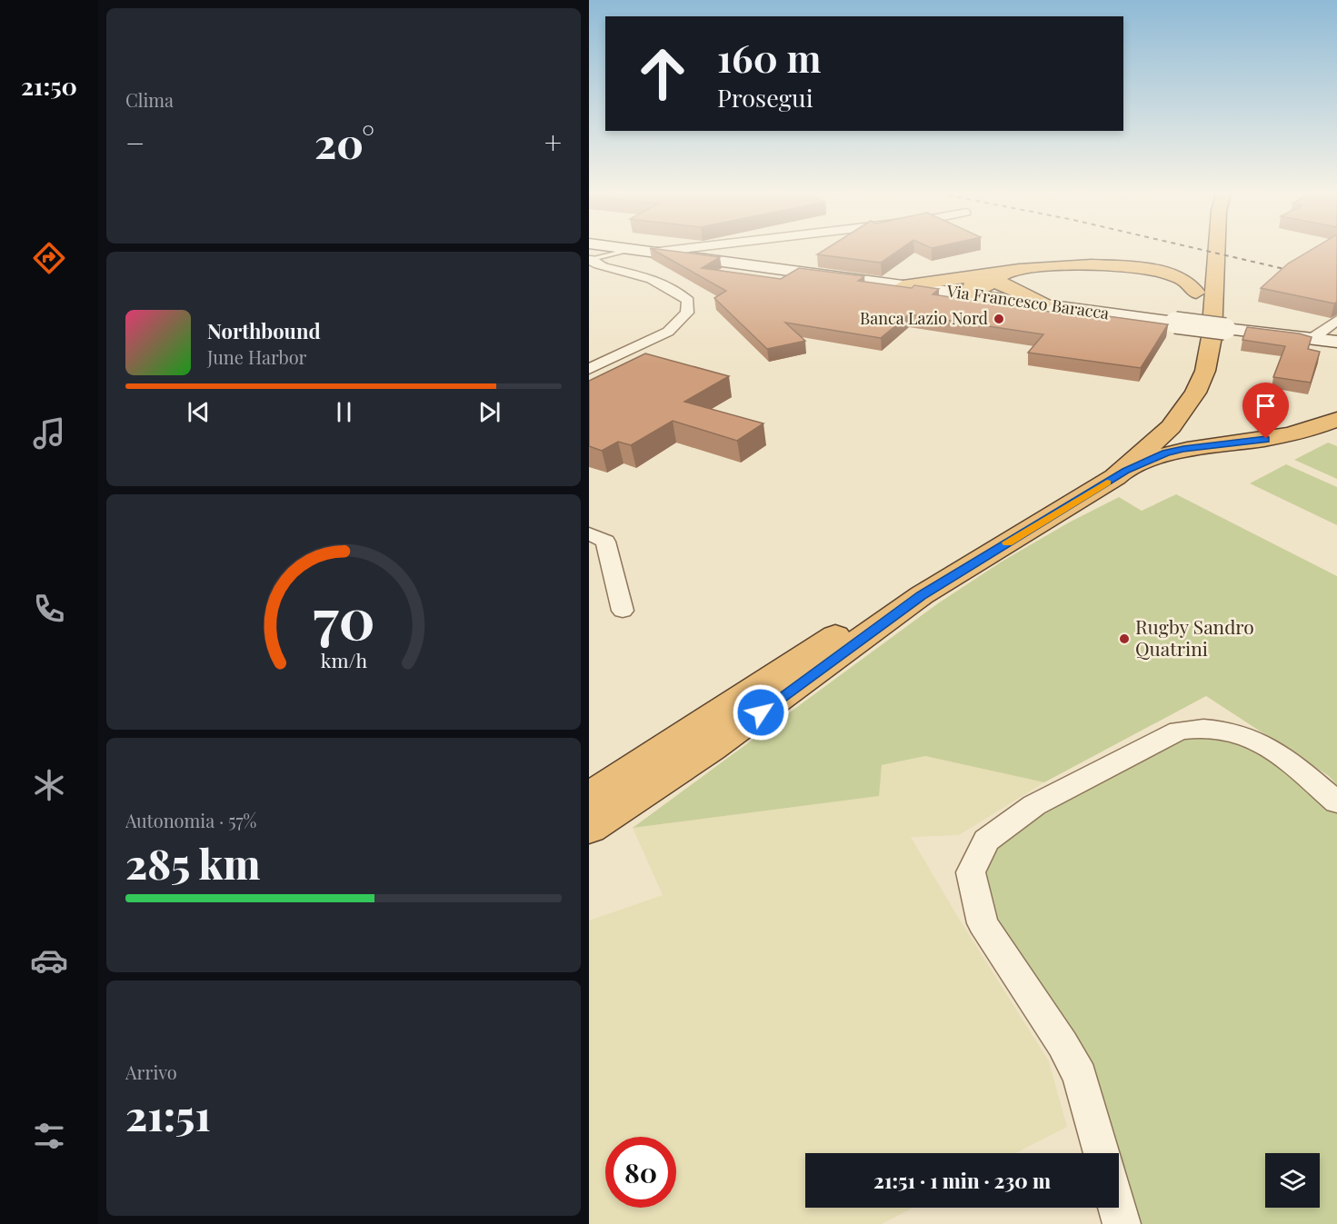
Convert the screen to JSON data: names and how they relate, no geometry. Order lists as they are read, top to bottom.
{
  "streets": {
    "main road": ["Via Francesco Baracca"]
  },
  "places": ["Banca Lazio Nord", "Rugby Sandro Quatrini"],
  "page": {
    "tabs": "21:50",
    "tile": [
      "Clima",
      ["Autonomia · 57%", "285 km"],
      ["Arrivo", "21:51"]
    ],
    "turn": ["160 m", "Prosegui"],
    "heat": ["−", "20°", "+"],
    "song": ["Northbound", "June Harbor"],
    "limit": "80",
    "trip": "21:51 · 1 min · 230 m",
    "gauge": ["70", "km/h"]
  }
}
